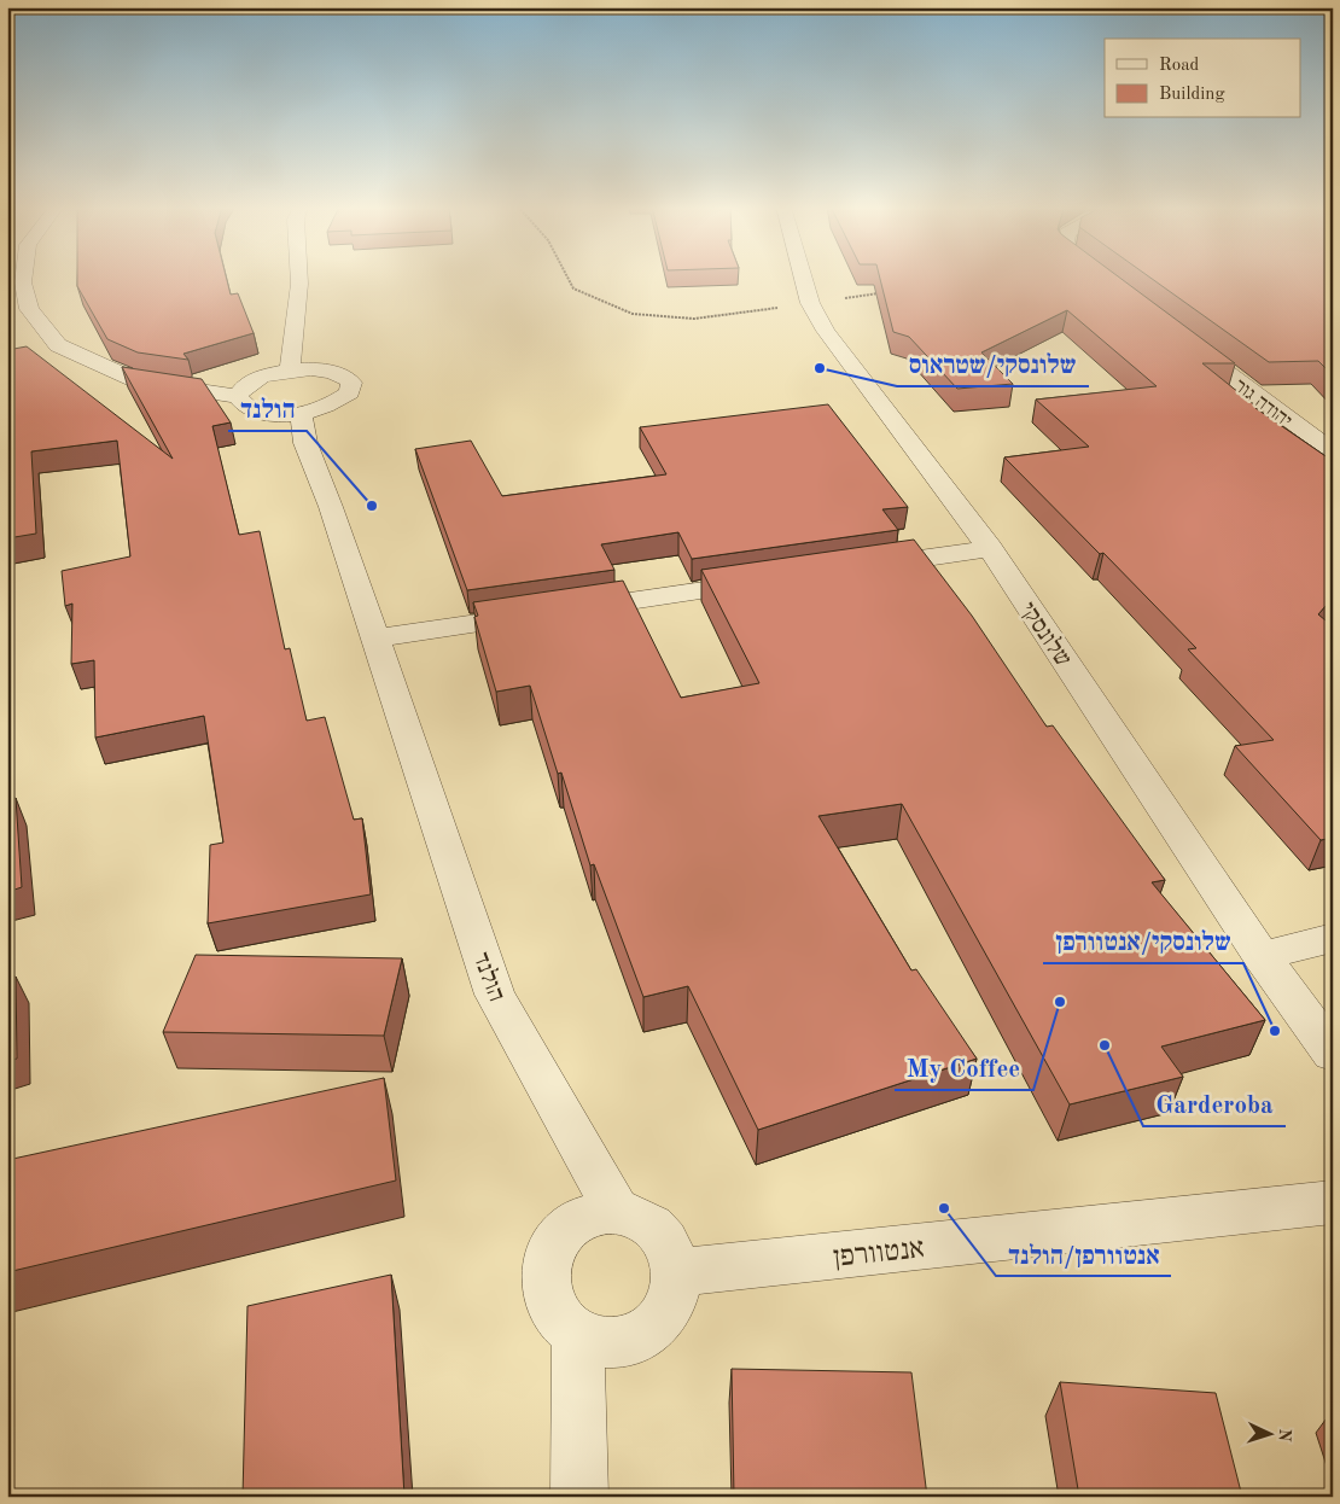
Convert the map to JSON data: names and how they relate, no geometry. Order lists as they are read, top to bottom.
{
  "streets": {
    "street": [
      "יהודה גור",
      "שלונסקי",
      "הולנד",
      "אנטוורפן"
    ]
  },
  "crossings": [
    ["הולנד", "אנטוורפן"]
  ],
  "places": [
    "שלונסקי/שטראוס",
    "הולנד",
    "My Coffee",
    "שלונסקי/אנטוורפן",
    "Garderoba",
    "אנטוורפן/הולנד"
  ],
  "legend": ["Road", "Building"],
  "north": "right"
}
